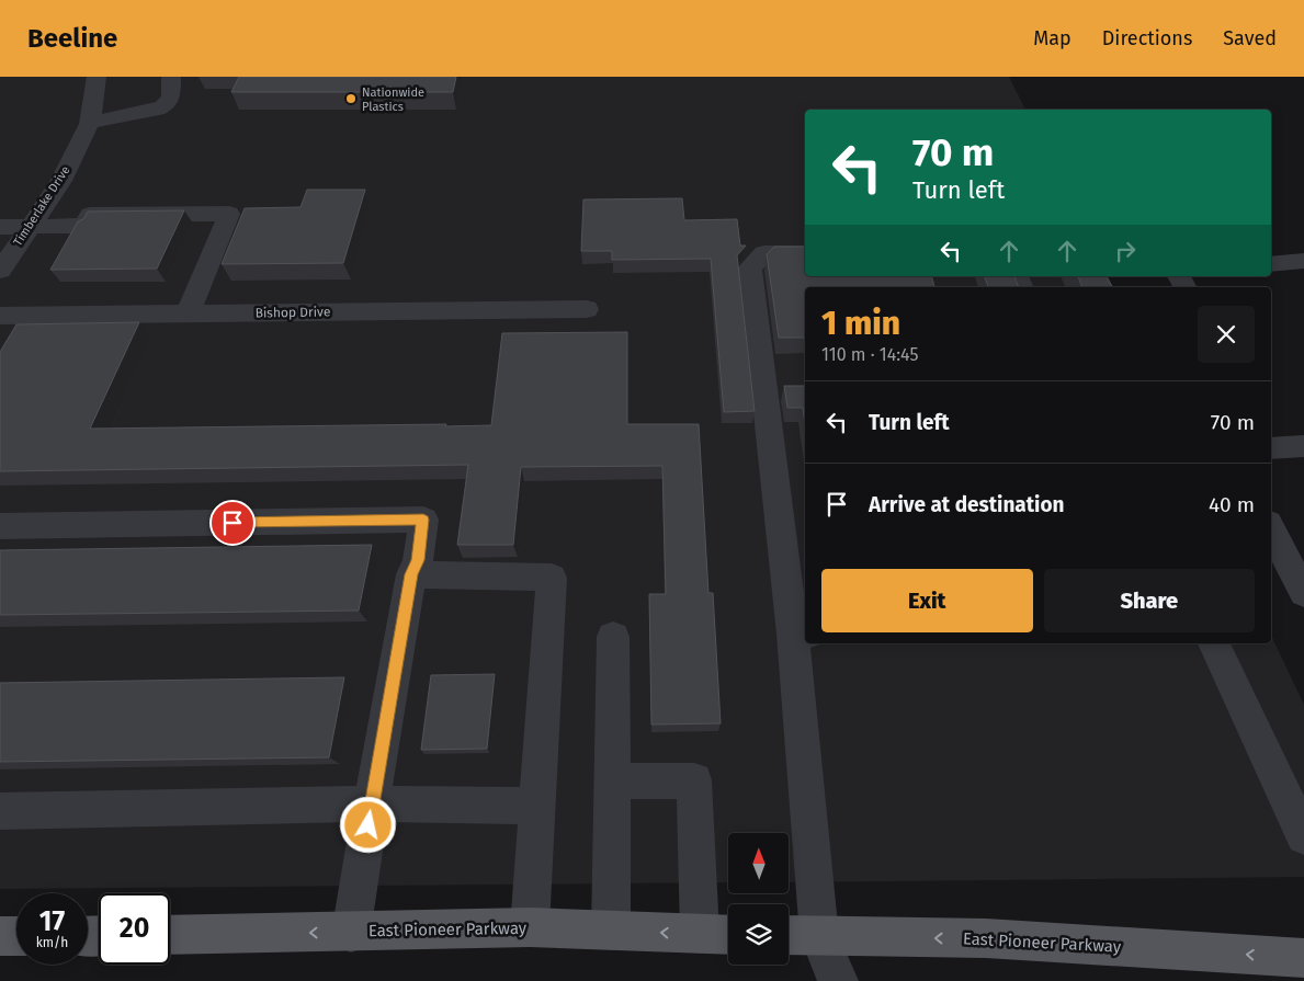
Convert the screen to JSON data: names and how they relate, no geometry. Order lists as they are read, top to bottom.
{
  "streets": {
    "main road": ["East Pioneer Parkway"],
    "street": ["Timberlake Drive", "Bishop Drive"]
  },
  "one_way": ["East Pioneer Parkway"],
  "places": ["Nationwide Plastics"],
  "north": "top",
  "page": {
    "header": "Beeline",
    "nav": ["Map", "Directions", "Saved"],
    "turn": ["70 m", "Turn left"],
    "heading": ["1 min", "110 m · 14:45"],
    "list": [
      {
        "name": "Turn left",
        "value": "70 m"
      },
      {
        "name": "Arrive at destination",
        "value": "40 m"
      }
    ],
    "buttons": ["Exit", "Share"],
    "speed": "17 km/h",
    "limit": "20"
  }
}
